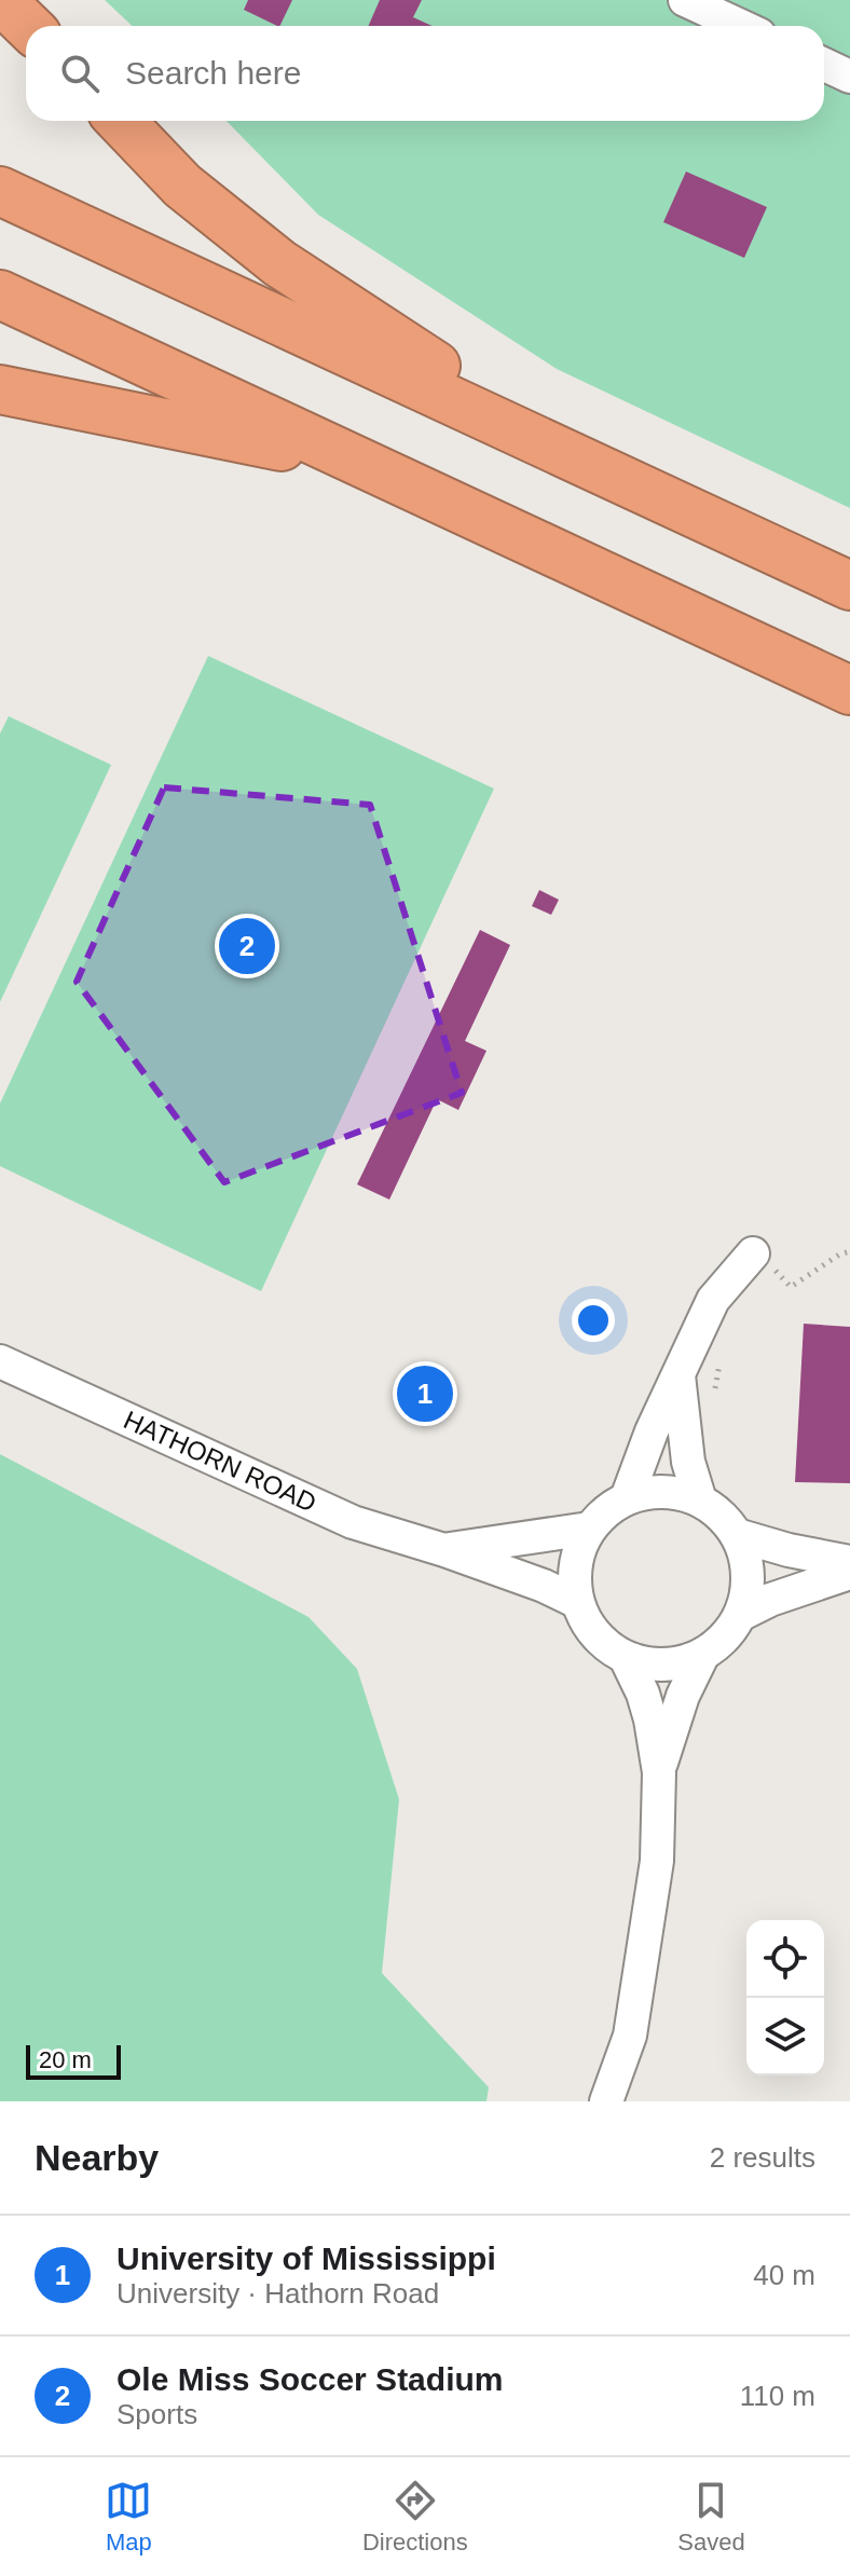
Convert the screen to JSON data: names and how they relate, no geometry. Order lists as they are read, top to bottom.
{
  "streets": {
    "street": ["HATHORN ROAD"]
  },
  "scale_bar": "20 m",
  "page": {
    "search": "Search here",
    "pins": ["2", "1"],
    "scale": "20 m",
    "heading": ["Nearby", "2 results"],
    "list": [
      {
        "mark": "1",
        "name": "University of Mississippi",
        "note": "University · Hathorn Road",
        "value": "40 m"
      },
      {
        "mark": "2",
        "name": "Ole Miss Soccer Stadium",
        "note": "Sports",
        "value": "110 m"
      }
    ],
    "nav": ["Map", "Directions", "Saved"]
  }
}
